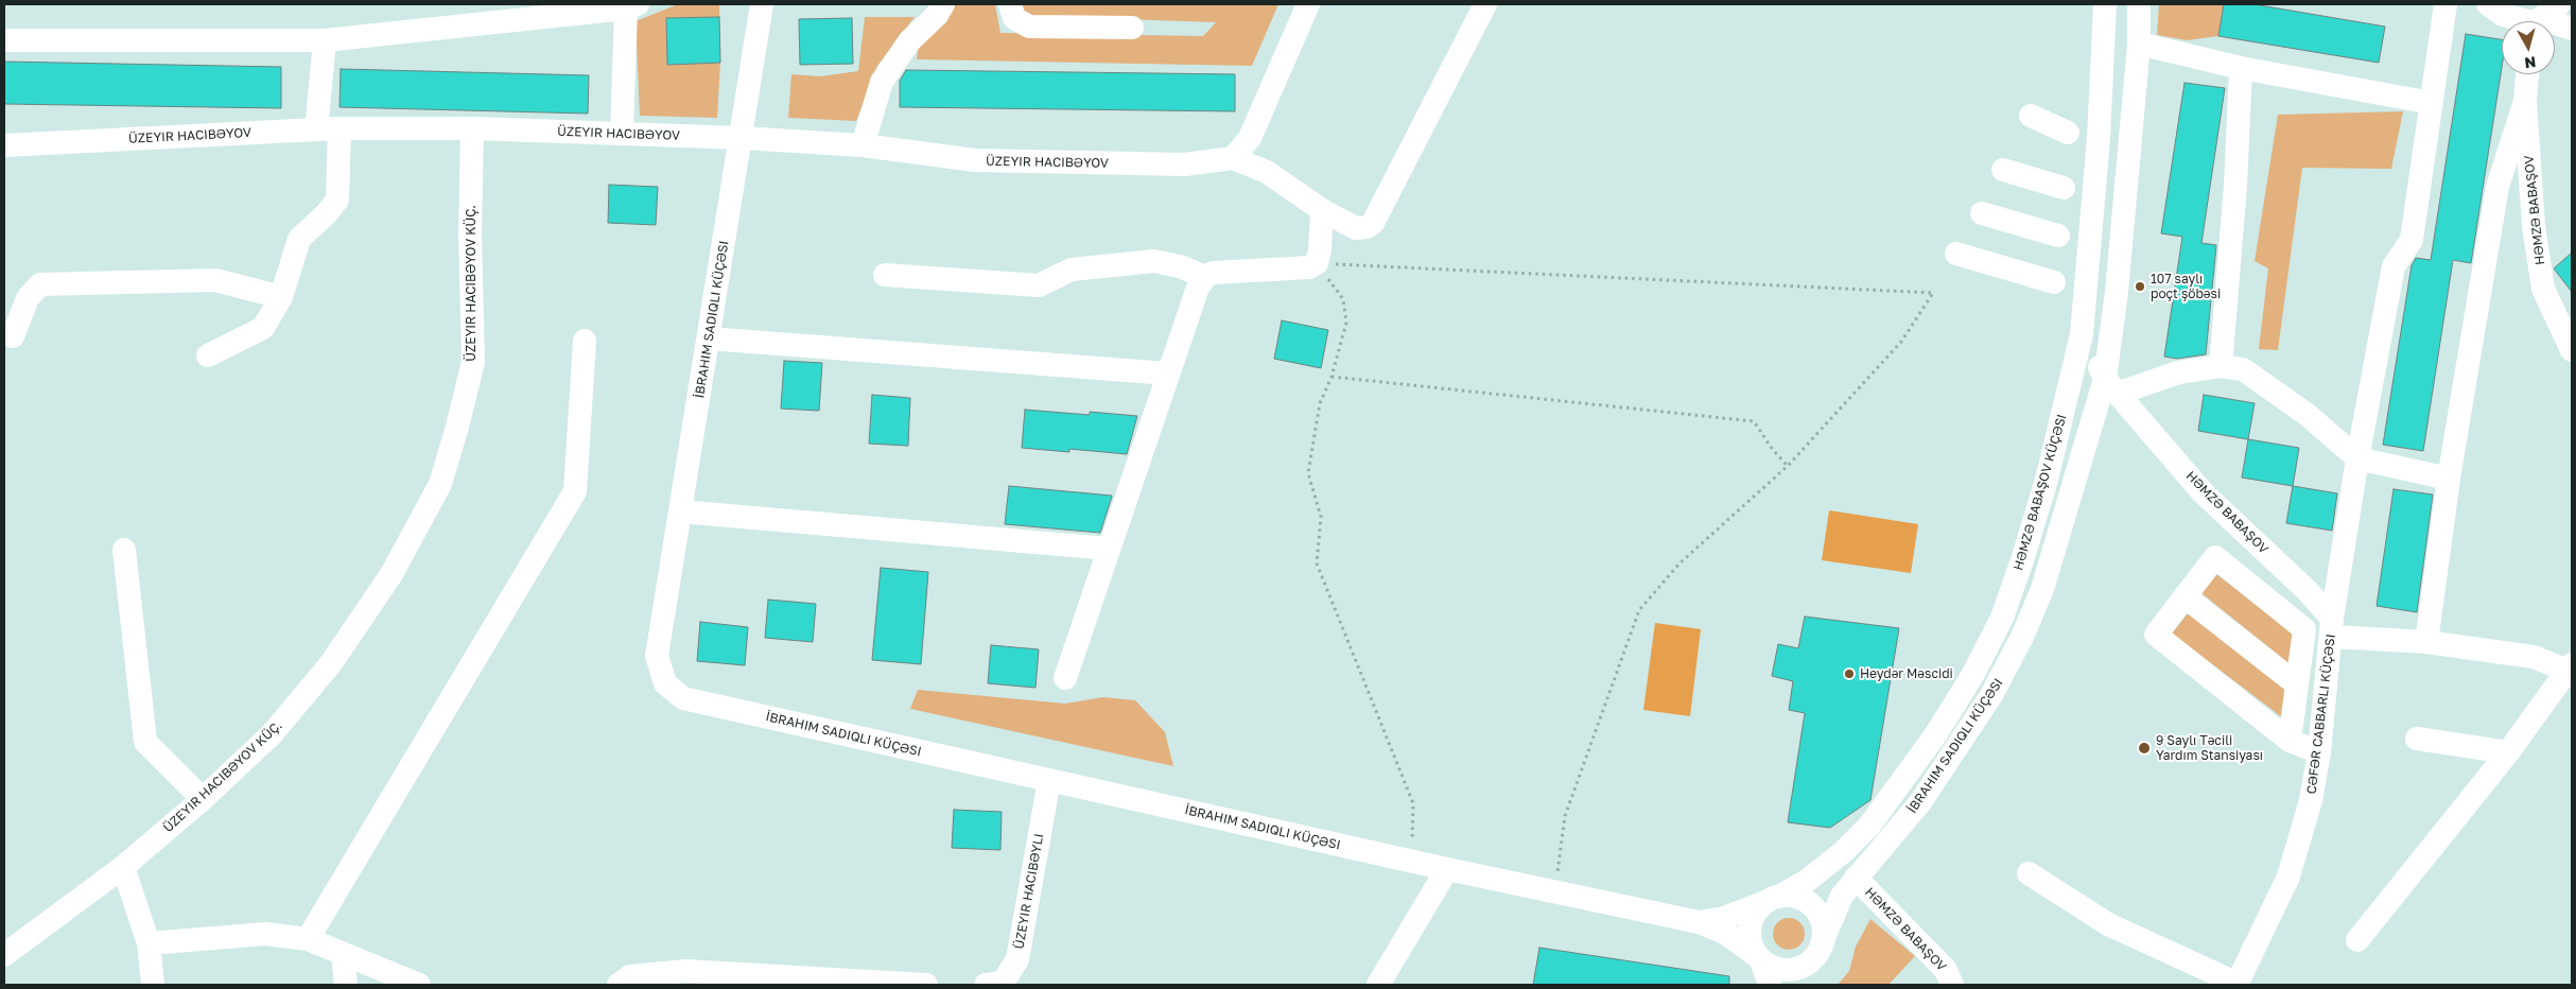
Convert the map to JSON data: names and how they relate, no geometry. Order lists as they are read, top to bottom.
{
  "streets": {
    "street": ["HƏMZƏ BABAŞOV", "HƏMZƏ BABAŞOV KÜÇƏSI"]
  },
  "crossings": [
    ["HƏMZƏ BABAŞOV", "HƏMZƏ BABAŞOV KÜÇƏSI"]
  ],
  "places": ["107 saylı poçt şöbəsi", "Heydər Məscidi", "9 Saylı Təcili Yardım Stansiyası"],
  "north": "bottom"
}
